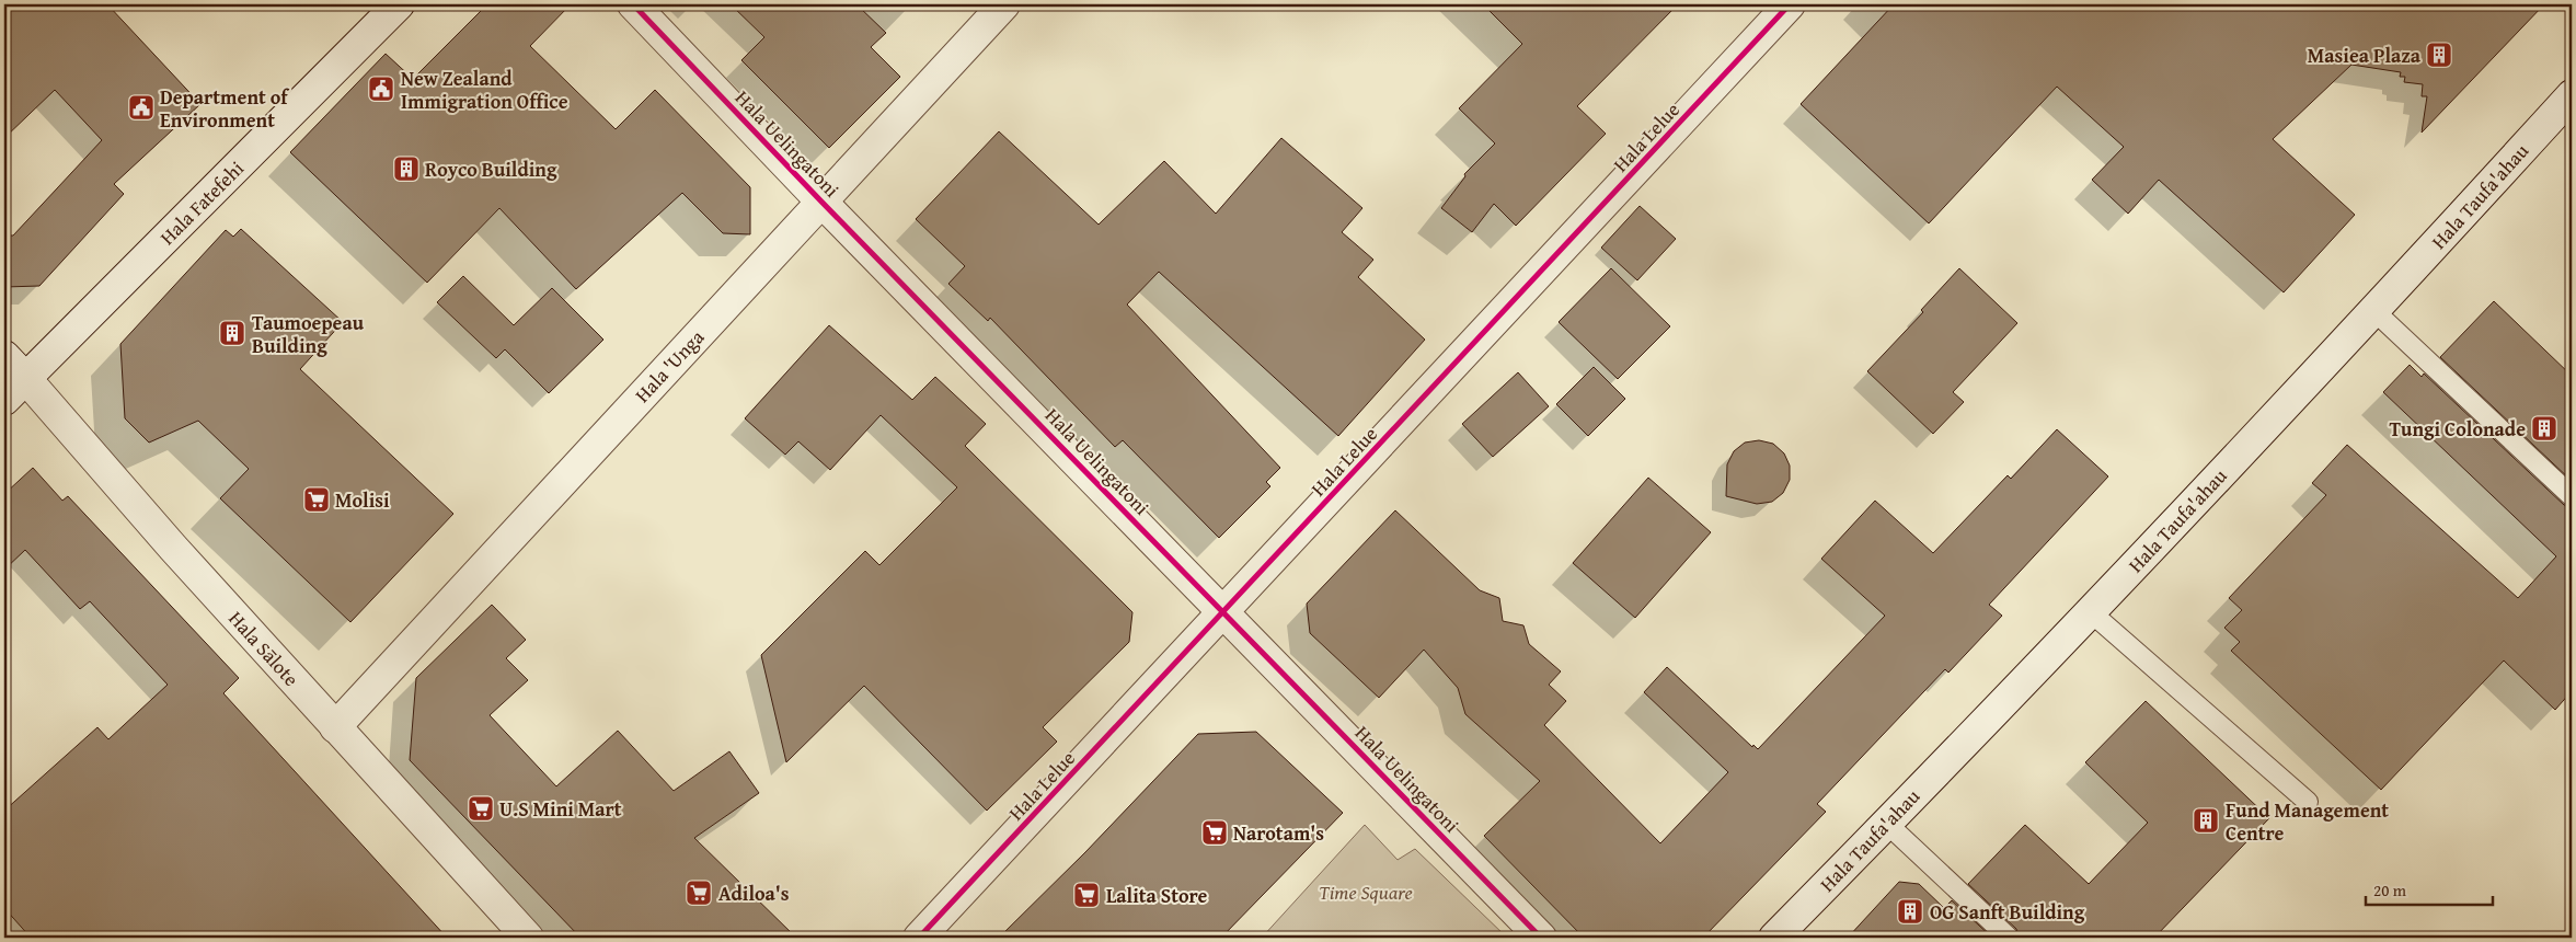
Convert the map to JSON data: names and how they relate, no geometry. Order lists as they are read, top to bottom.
{
  "streets": {
    "street": [
      "Hala Lelue",
      "Hala Uelingatoni",
      "Hala Taufa'ahau",
      "Hala Fatefehi",
      "Hala 'Unga",
      "Hala Sālote"
    ]
  },
  "crossings": [
    ["Hala Lelue", "Hala Uelingatoni"],
    ["Hala Uelingatoni", "Hala 'Unga"],
    ["Hala Fatefehi", "Hala Sālote"],
    ["Hala 'Unga", "Hala Sālote"]
  ],
  "parks": ["Time Square"],
  "places": {
    "building": [
      "Masiea Plaza",
      "Royco Building",
      "Taumoepeau Building",
      "Tungi Colonade",
      "Fund Management Centre",
      "OG Sanft Building"
    ],
    "public building": ["New Zealand Immigration Office", "Department of Environment"],
    "supermarket": [
      "Molisi",
      "U.S Mini Mart",
      "Narotam's",
      "Adiloa's",
      "Lalita Store"
    ]
  },
  "scale_bar": "20 m"
}
